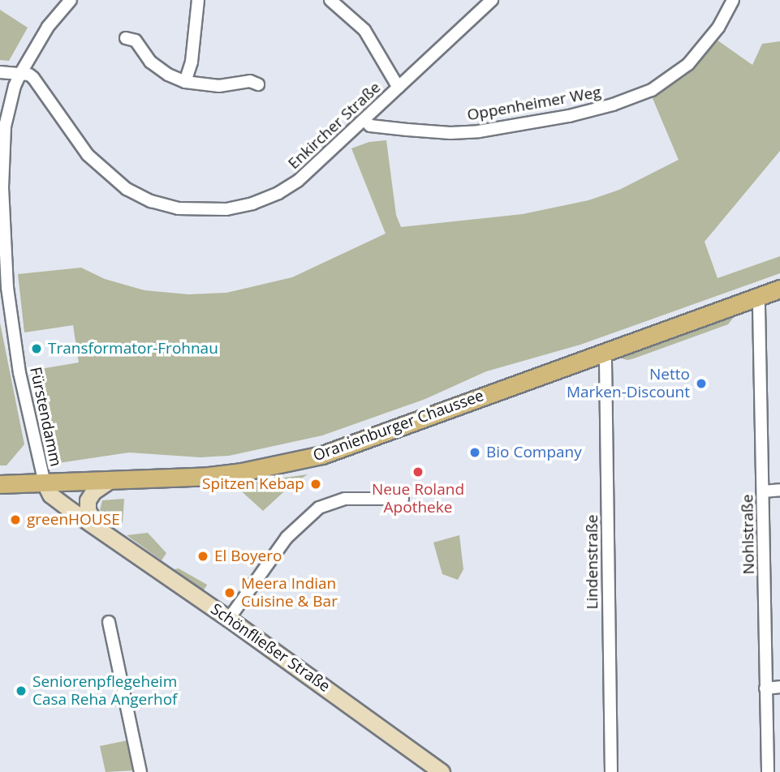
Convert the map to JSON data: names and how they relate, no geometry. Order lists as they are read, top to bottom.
{
  "streets": {
    "main road": ["Oranienburger Chaussee", "Schönfließer Straße"],
    "street": [
      "Oppenheimer Weg",
      "Enkircher Straße",
      "Fürstendamm",
      "Nohlstraße",
      "Lindenstraße"
    ]
  },
  "crossings": [
    ["Oppenheimer Weg", "Enkircher Straße"],
    ["Enkircher Straße", "Fürstendamm"],
    ["Fürstendamm", "Oranienburger Chaussee"],
    ["Fürstendamm", "Schönfließer Straße"],
    ["Oranienburger Chaussee", "Nohlstraße"],
    ["Oranienburger Chaussee", "Lindenstraße"],
    ["Oranienburger Chaussee", "Schönfließer Straße"]
  ],
  "places": [
    "Transformator-Frohnau",
    "Netto Marken-Discount",
    "Bio Company",
    "Neue Roland Apotheke",
    "Spitzen Kebap",
    "greenHOUSE",
    "El Boyero",
    "Meera Indian Cuisine & Bar",
    "Seniorenpflegeheim Casa Reha Angerhof"
  ]
}
